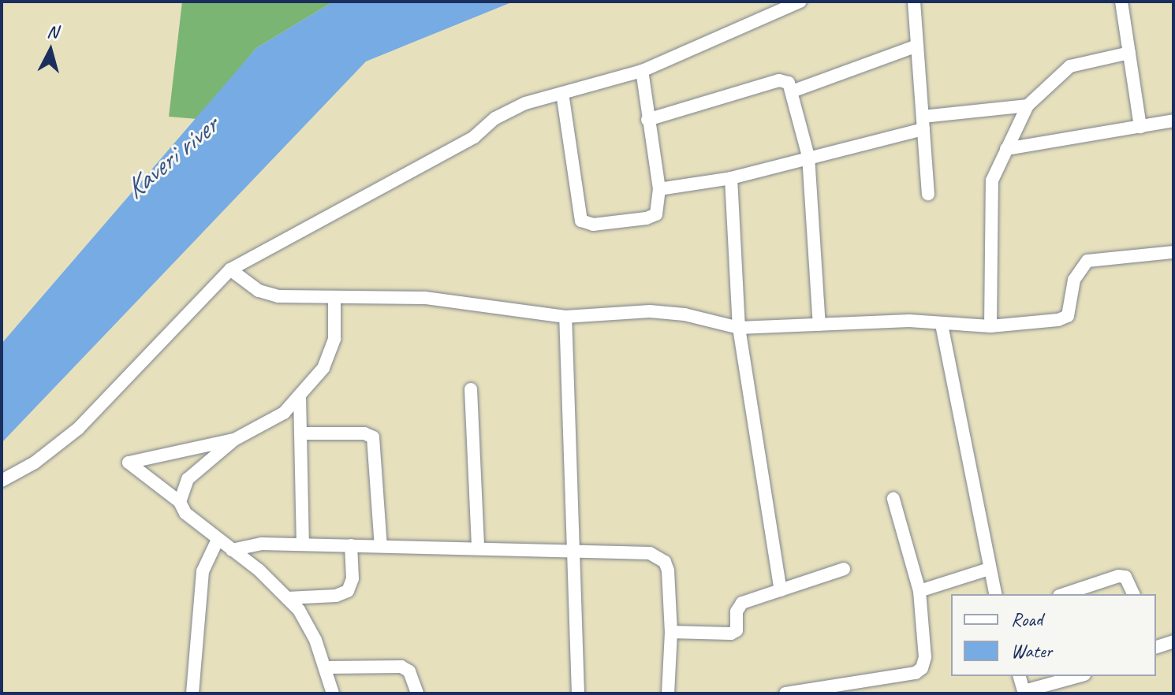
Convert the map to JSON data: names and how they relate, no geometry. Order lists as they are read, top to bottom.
{
  "water": ["Kaveri river"],
  "legend": ["Road", "Water"],
  "north": "top"
}
